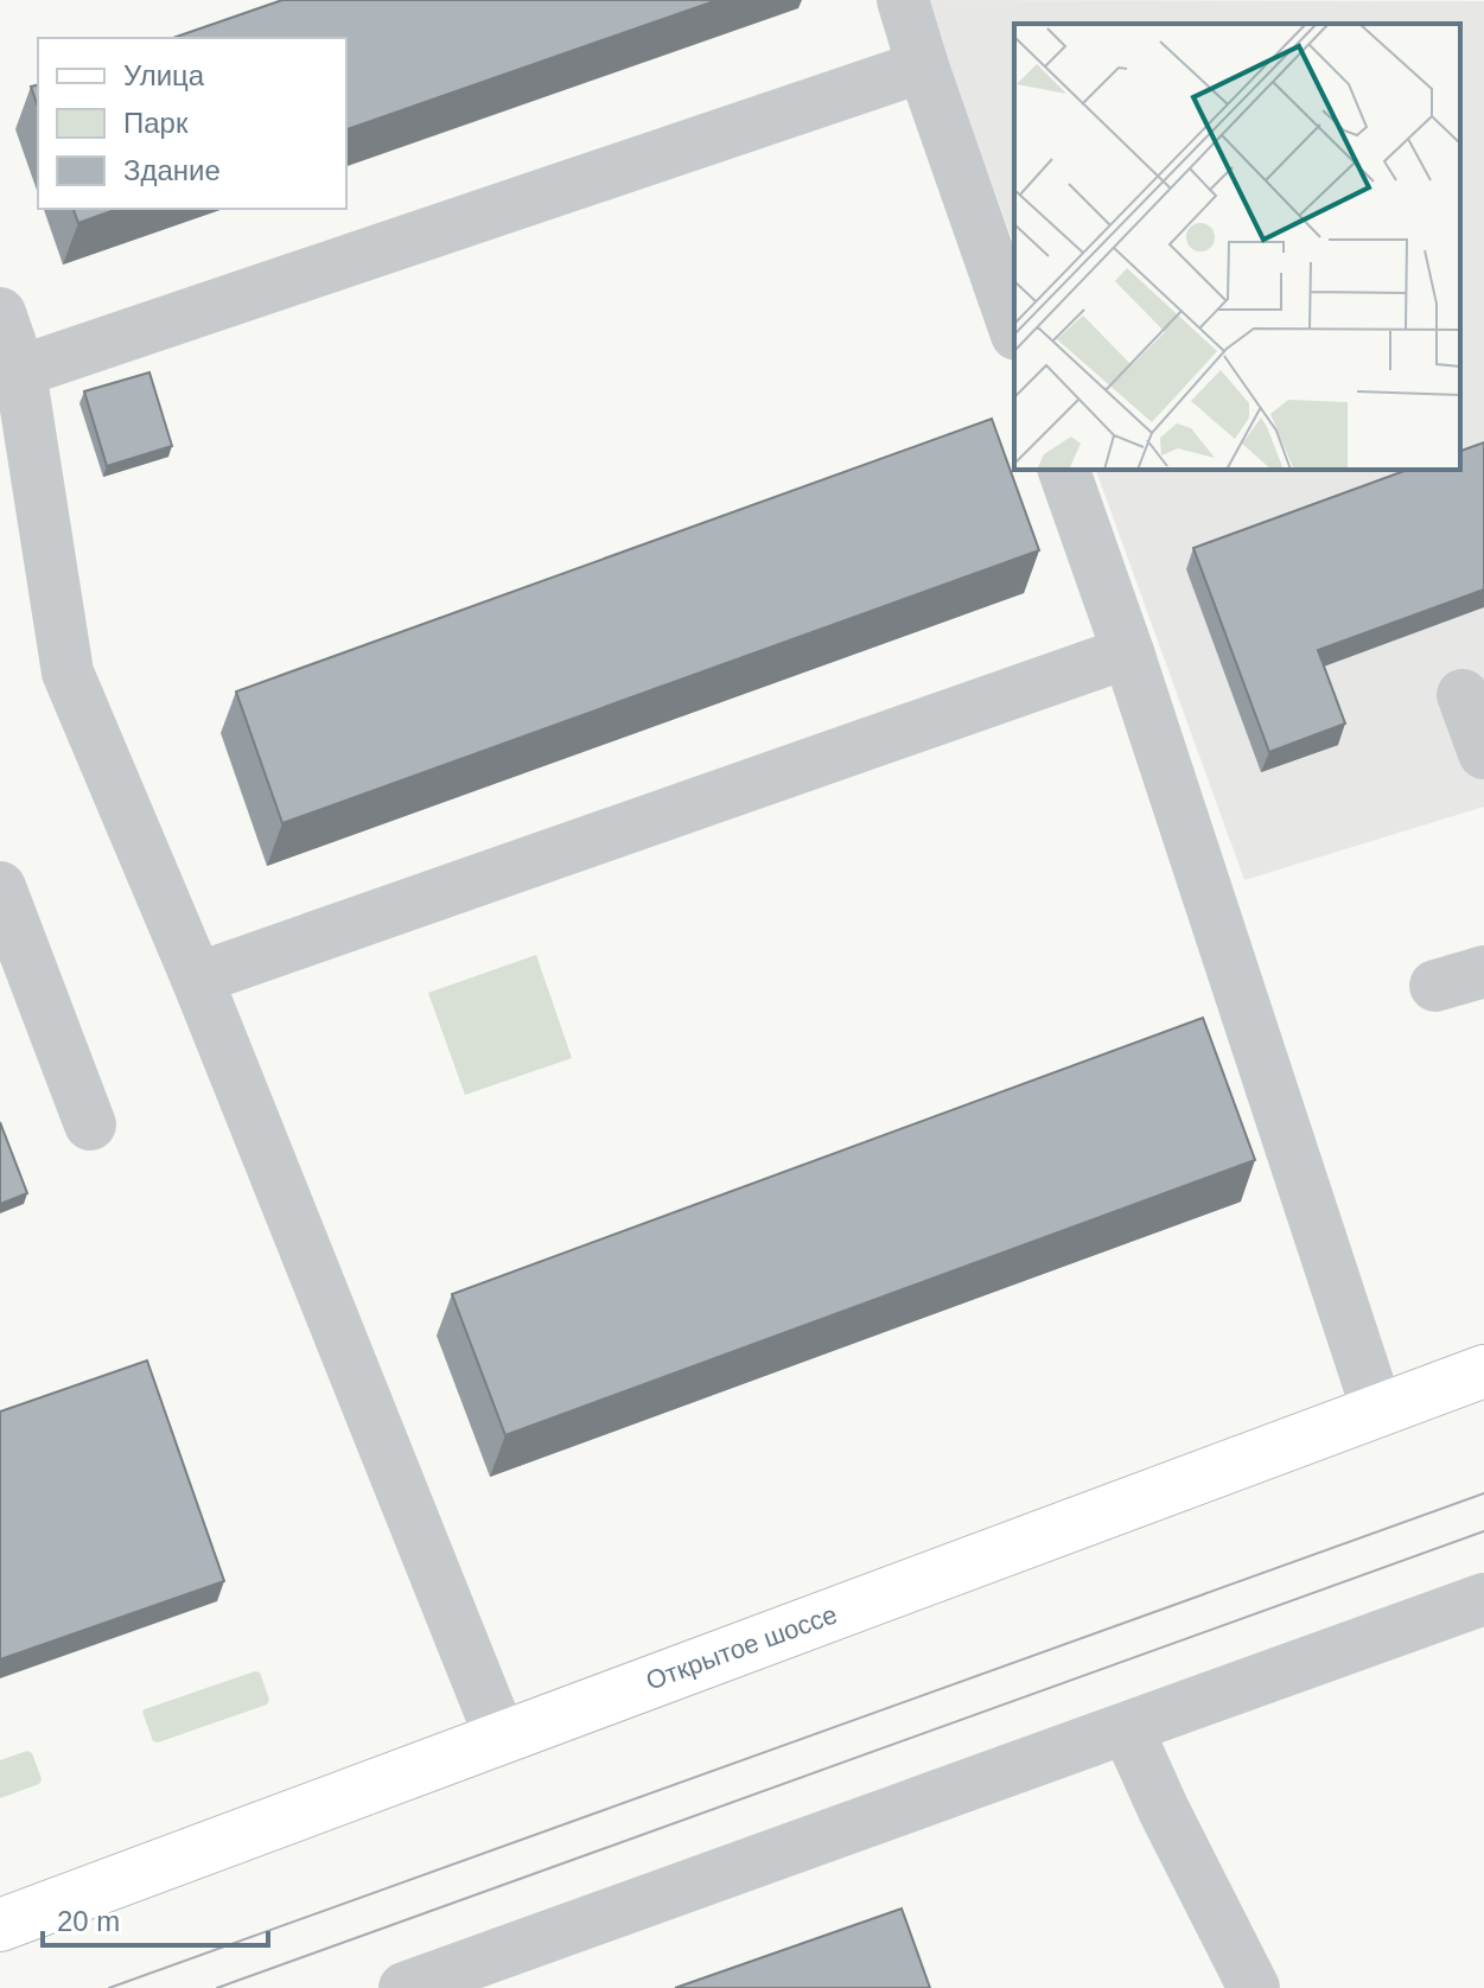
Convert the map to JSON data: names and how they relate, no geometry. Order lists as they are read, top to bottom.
{
  "streets": {
    "main road": ["Открытое шоссе"]
  },
  "legend": ["Улица", "Парк", "Здание"],
  "scale_bar": "20 m"
}
